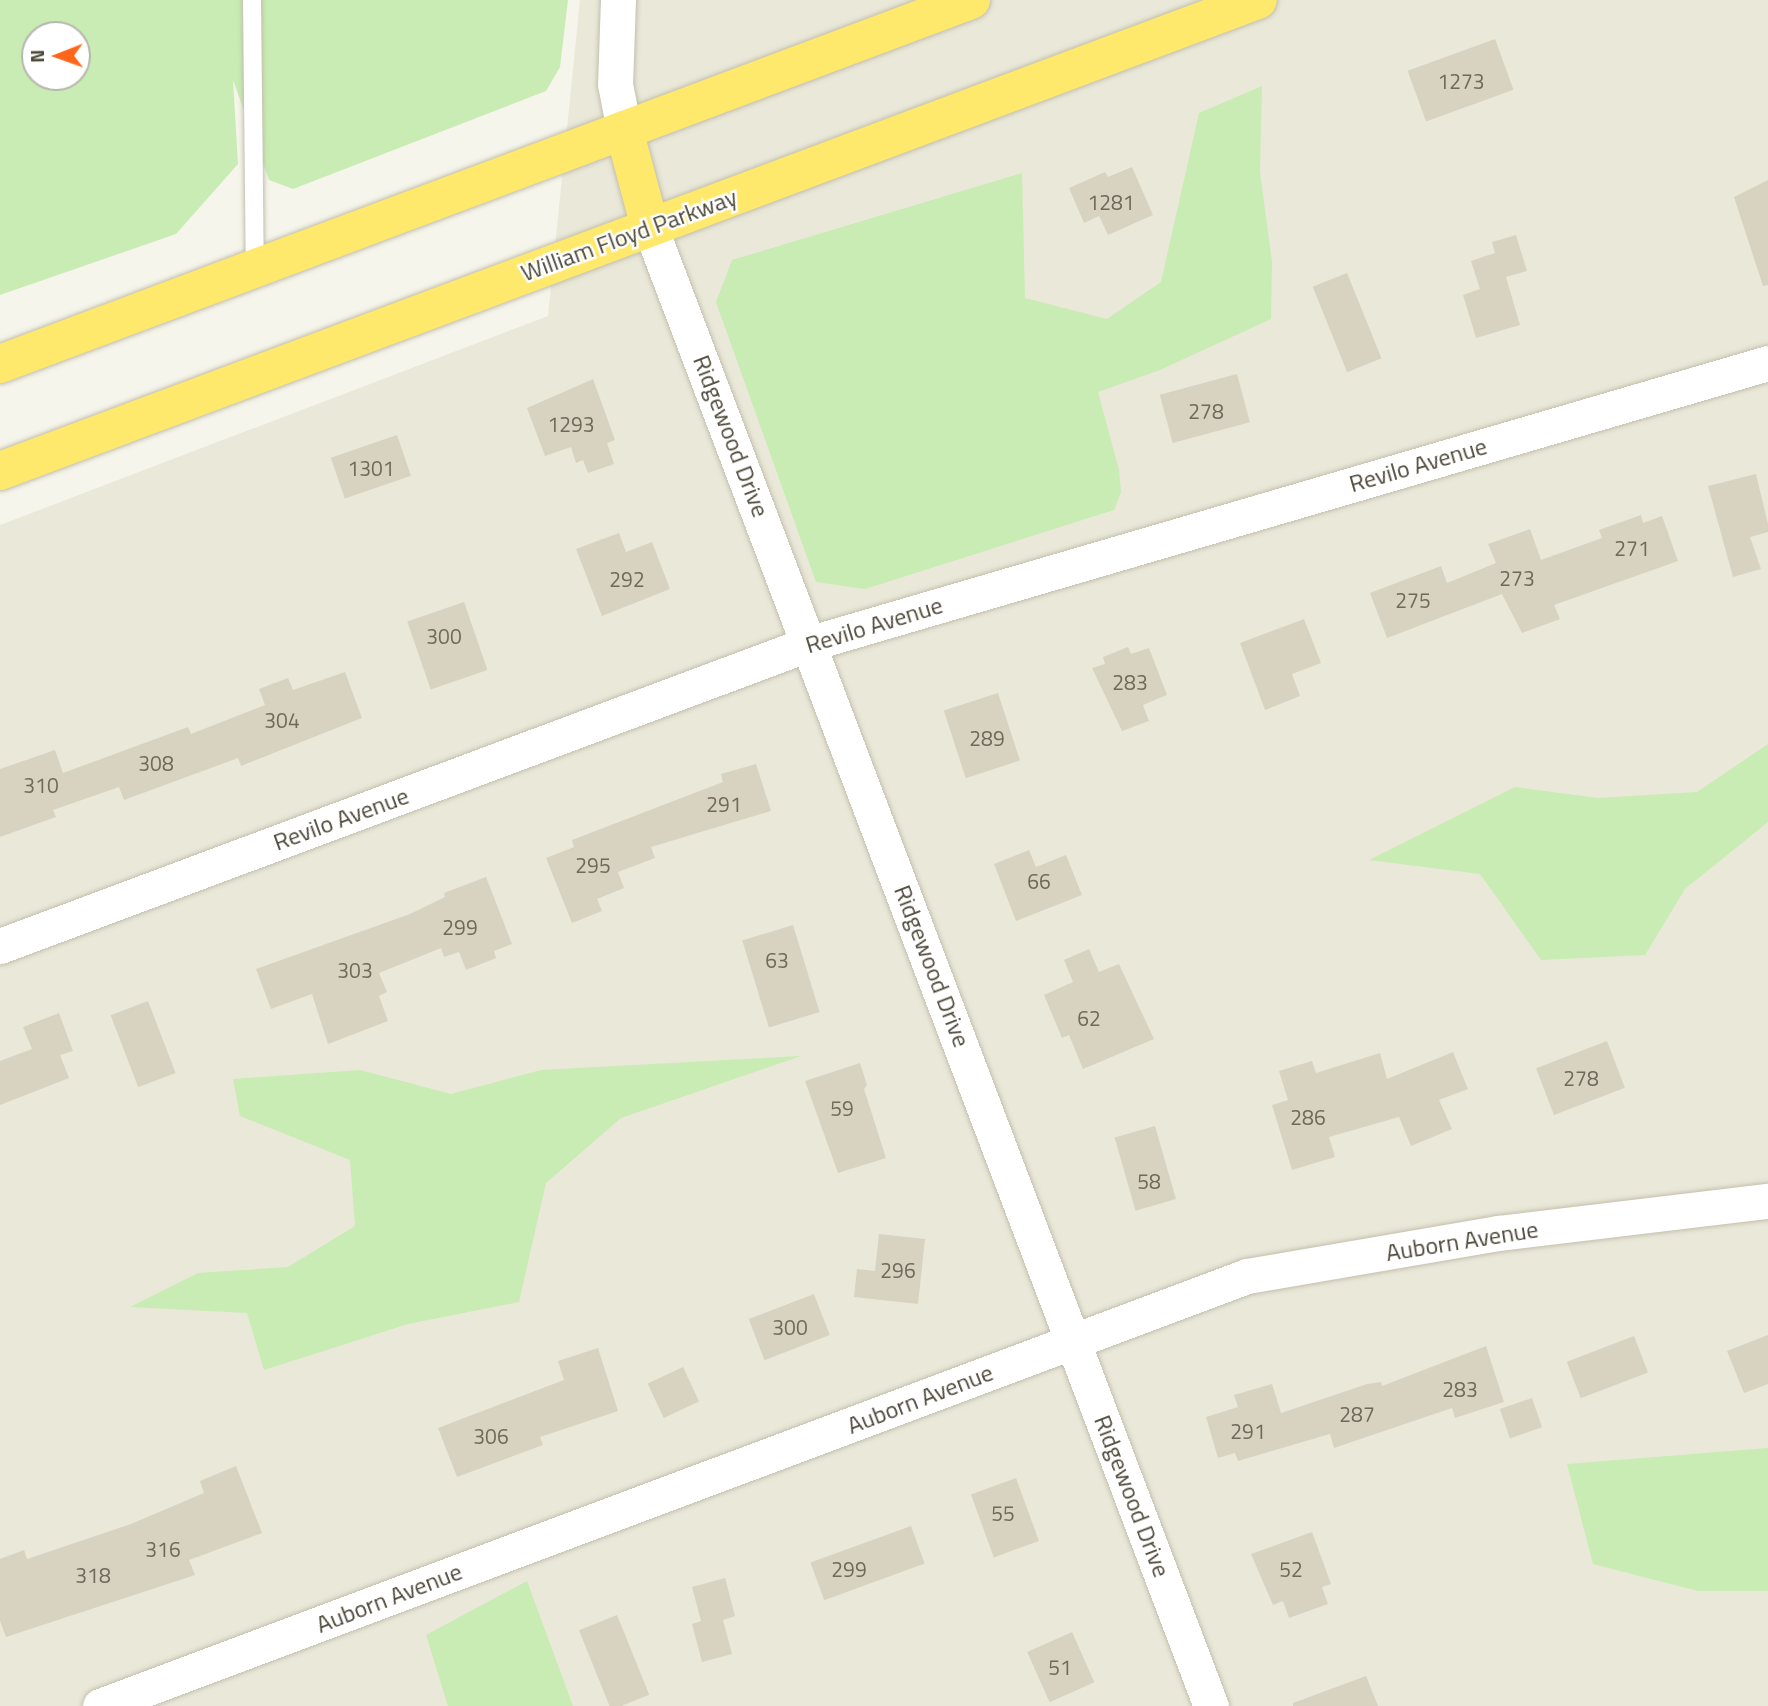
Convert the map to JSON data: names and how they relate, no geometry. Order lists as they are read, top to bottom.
{
  "streets": {
    "highway": ["William Floyd Parkway"],
    "street": ["Ridgewood Drive", "Revilo Avenue", "Auborn Avenue"]
  },
  "crossings": [
    ["William Floyd Parkway", "Ridgewood Drive"],
    ["Ridgewood Drive", "Revilo Avenue"],
    ["Ridgewood Drive", "Auborn Avenue"]
  ],
  "house_numbers": [
    "1273",
    "1281",
    "278",
    "1293",
    "1301",
    "271",
    "273",
    "292",
    "275",
    "300",
    "283",
    "304",
    "289",
    "308",
    "310",
    "291",
    "295",
    "66",
    "299",
    "63",
    "303",
    "62",
    "278",
    "59",
    "286",
    "58",
    "296",
    "300",
    "283",
    "287",
    "291",
    "306",
    "55",
    "316",
    "299",
    "52",
    "318",
    "51"
  ],
  "north": "left"
}
